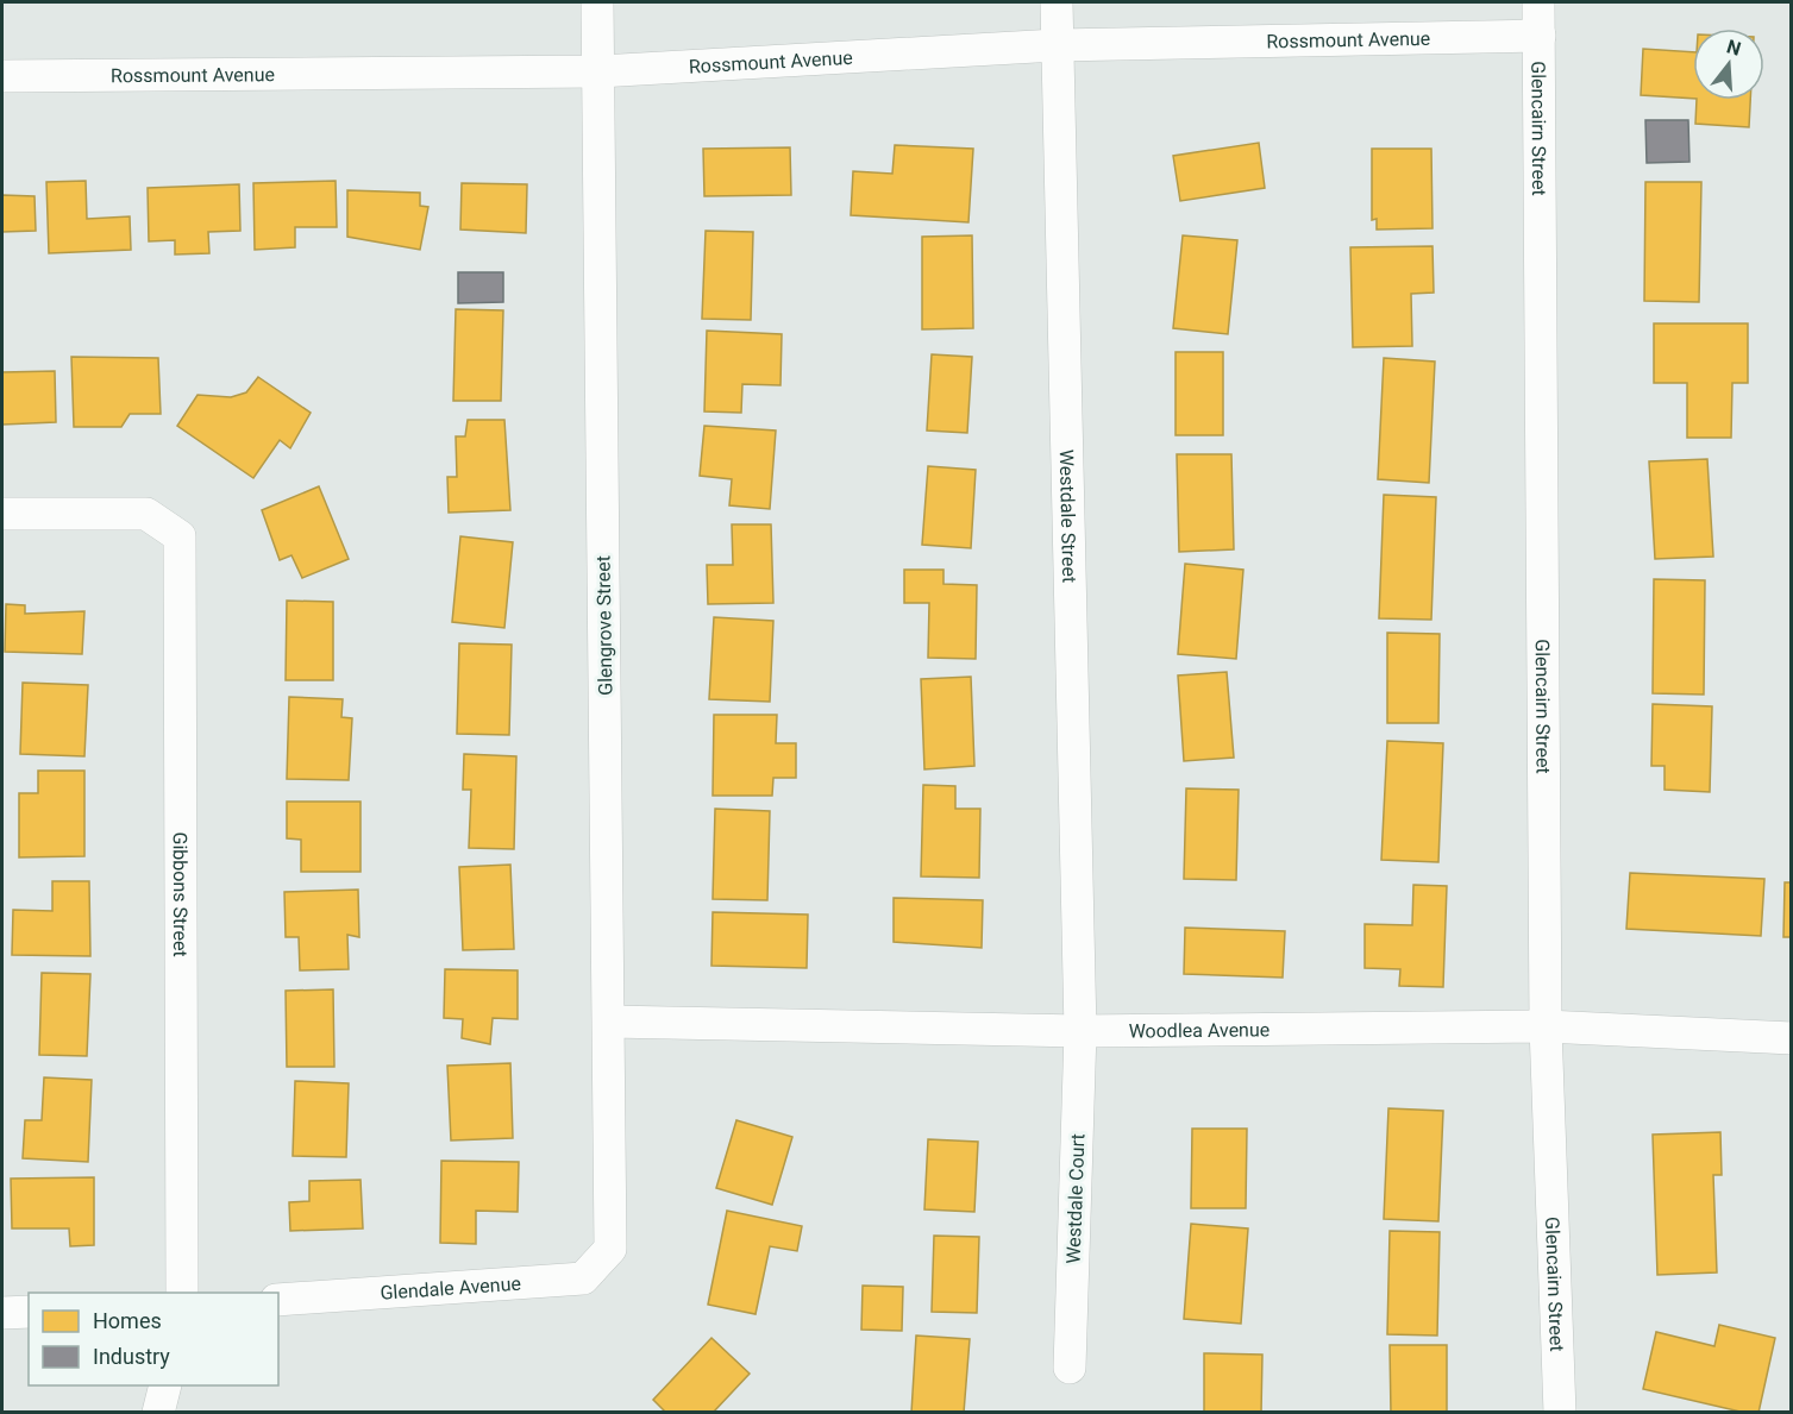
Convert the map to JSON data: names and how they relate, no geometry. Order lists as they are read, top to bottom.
{
  "streets": {
    "street": [
      "Rossmount Avenue",
      "Glencairn Street",
      "Westdale Street",
      "Glengrove Street",
      "Gibbons Street",
      "Woodlea Avenue",
      "Westdale Court",
      "Glendale Avenue"
    ]
  },
  "crossings": [
    ["Rossmount Avenue", "Glencairn Street"],
    ["Rossmount Avenue", "Westdale Street"],
    ["Rossmount Avenue", "Glengrove Street"],
    ["Glencairn Street", "Woodlea Avenue"],
    ["Westdale Street", "Woodlea Avenue"],
    ["Westdale Street", "Westdale Court"],
    ["Glengrove Street", "Woodlea Avenue"],
    ["Glengrove Street", "Glendale Avenue"],
    ["Woodlea Avenue", "Westdale Court"]
  ],
  "legend": ["Homes", "Industry"],
  "north": "top"
}
